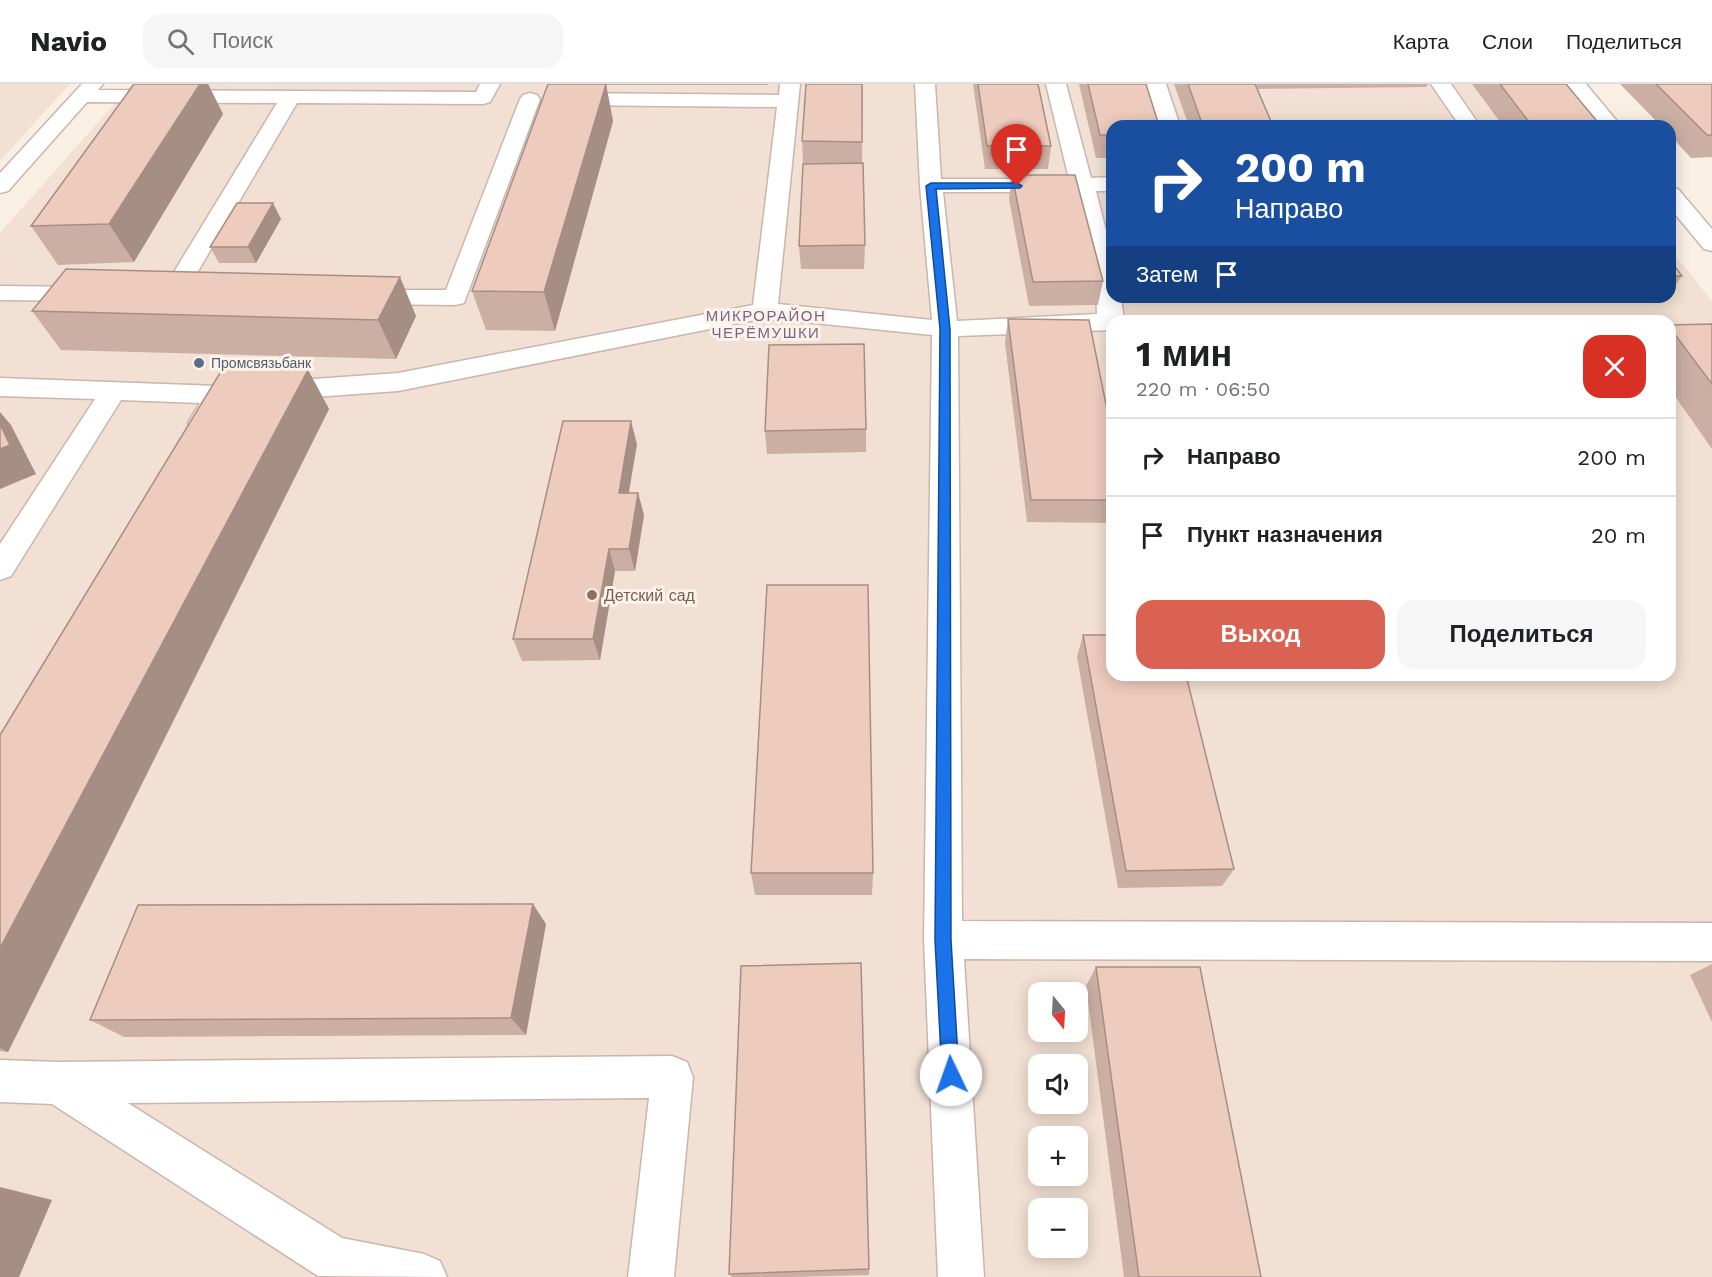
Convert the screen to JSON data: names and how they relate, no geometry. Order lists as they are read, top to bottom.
{
  "districts": ["МИКРОРАЙОН ЧЕРЁМУШКИ"],
  "places": ["Промсвязьбанк", "Детский сад"],
  "north": "bottom",
  "page": {
    "header": "Navio",
    "search": "Поиск",
    "nav": ["Карта", "Слои", "Поделиться"],
    "turn": ["200 m", "Направо"],
    "then": "Затем",
    "heading": ["1 мин", "220 m · 06:50"],
    "list": [
      {
        "name": "Направо",
        "value": "200 m"
      },
      {
        "name": "Пункт назначения",
        "value": "20 m"
      }
    ],
    "buttons": ["Выход", "Поделиться"],
    "map_buttons": ["+", "−"]
  }
}
